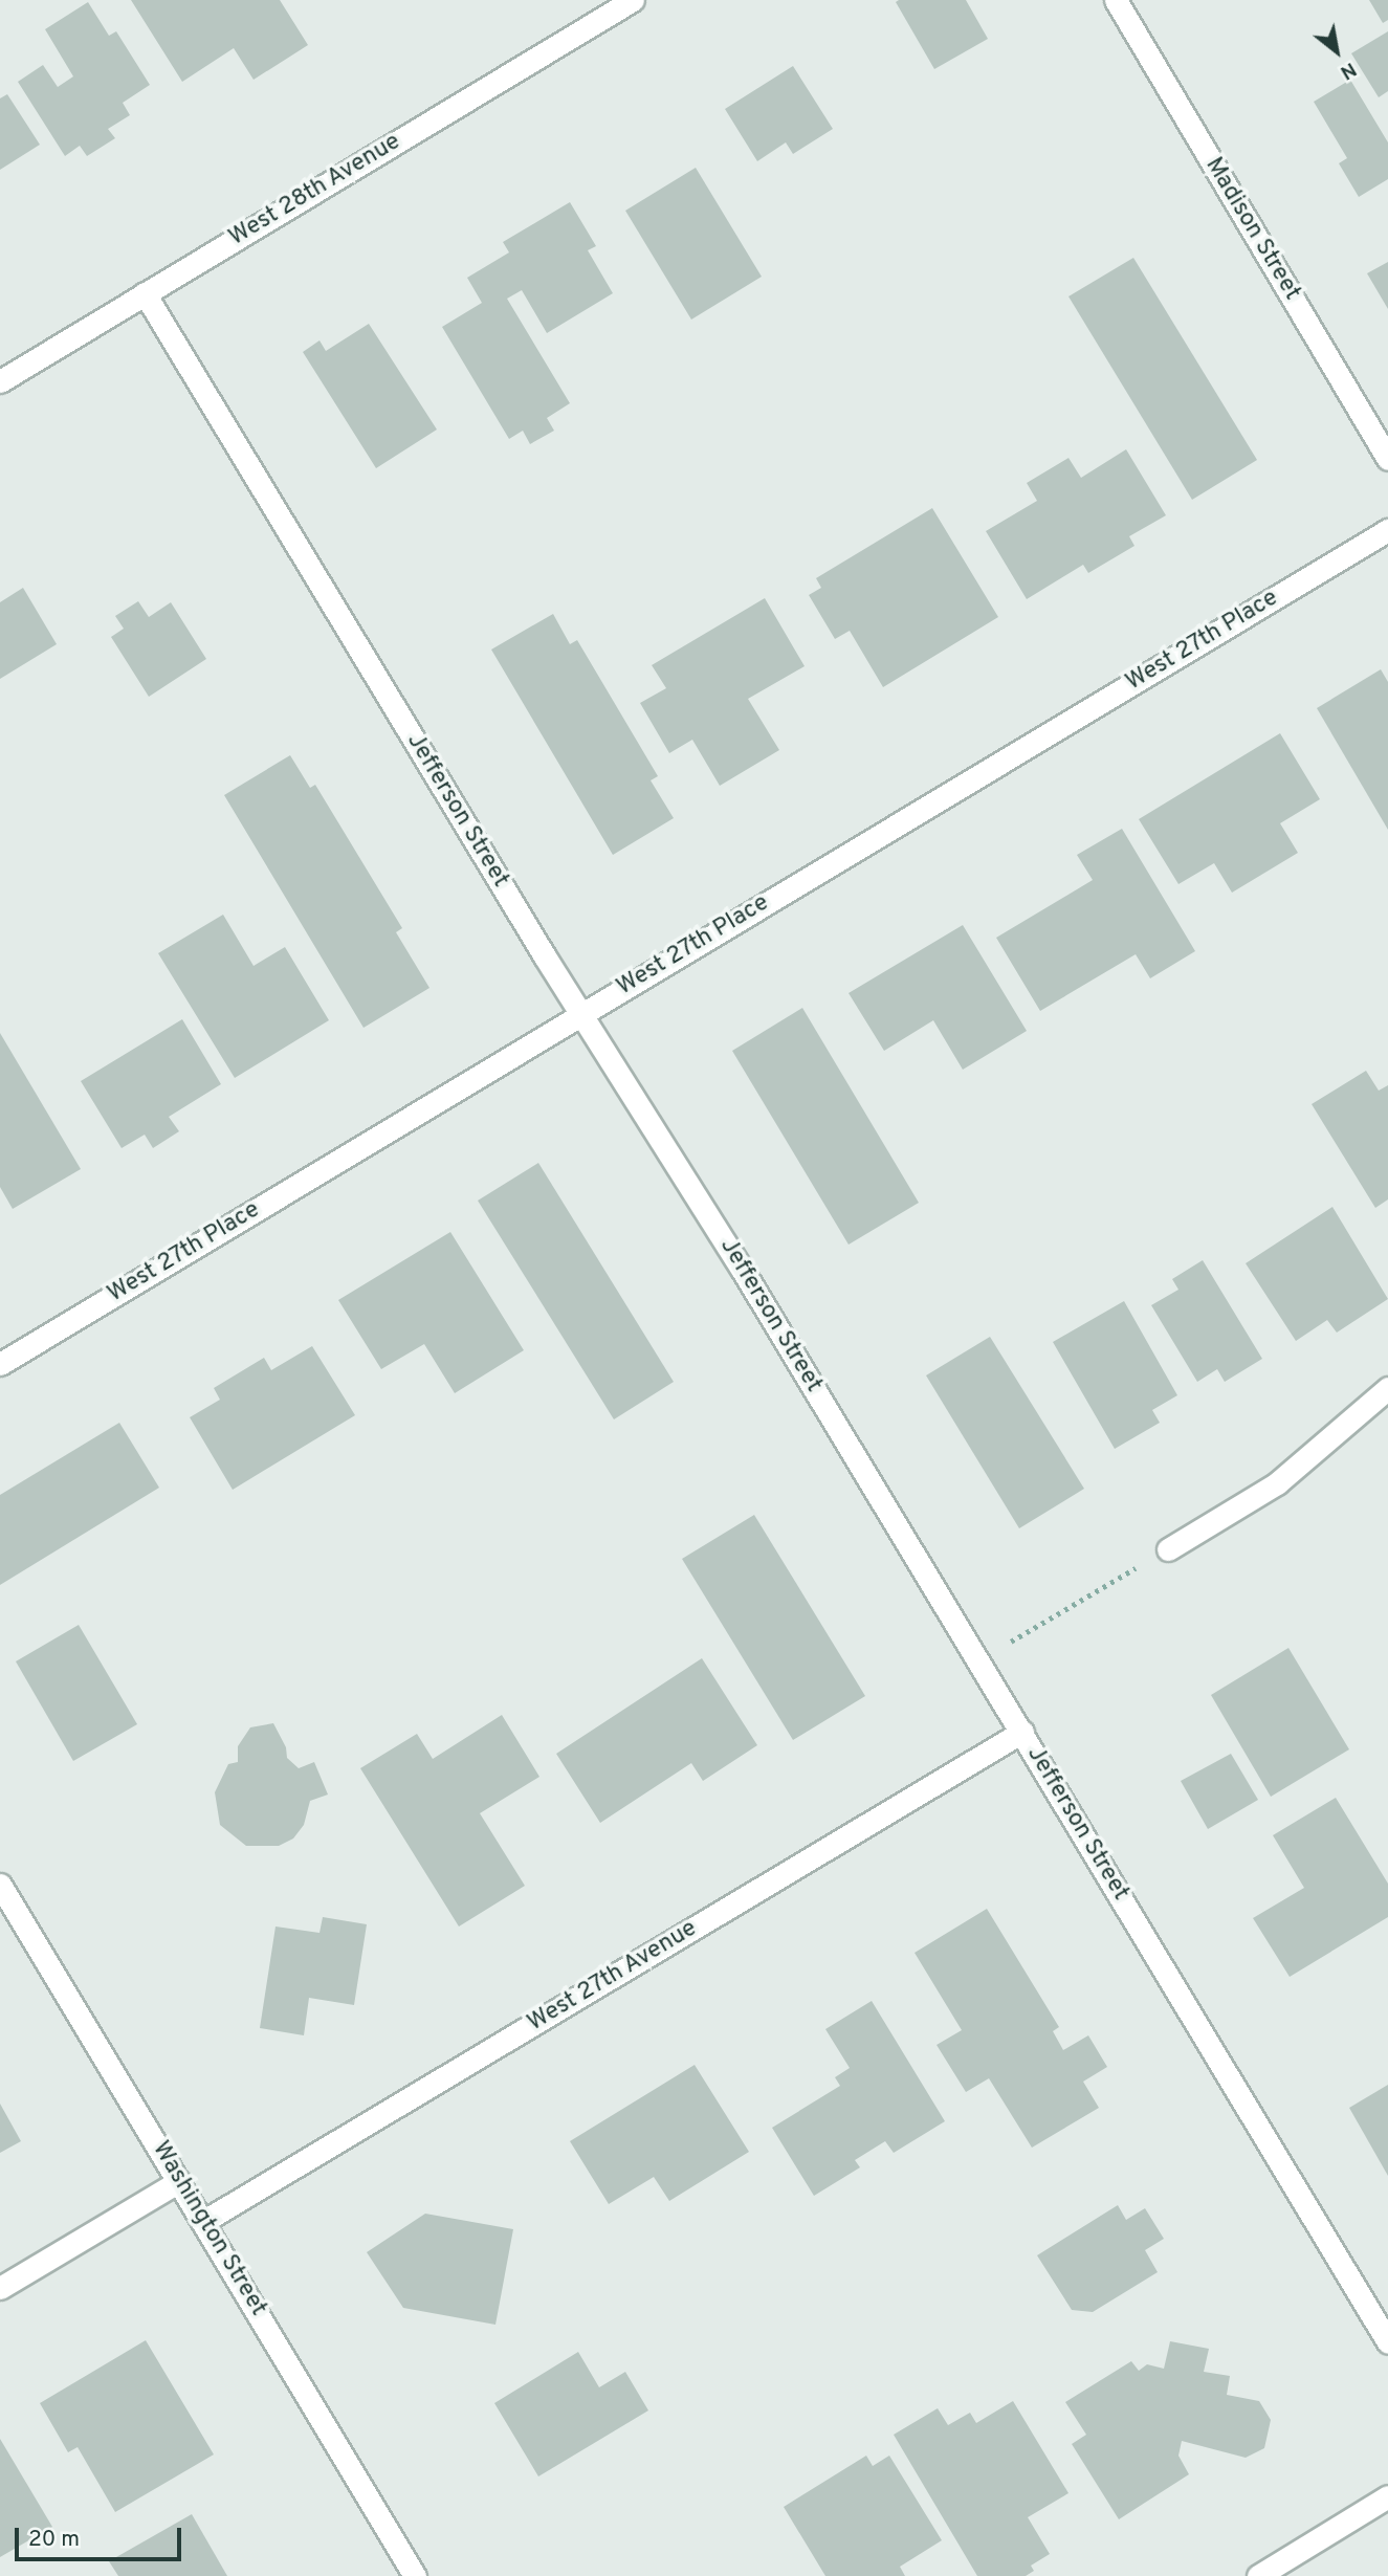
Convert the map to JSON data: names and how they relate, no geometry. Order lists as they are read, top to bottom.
{
  "streets": {
    "street": [
      "West 28th Avenue",
      "Madison Street",
      "West 27th Place",
      "Jefferson Street",
      "West 27th Avenue",
      "Washington Street"
    ]
  },
  "crossings": [
    ["West 28th Avenue", "Jefferson Street"],
    ["West 27th Place", "Jefferson Street"],
    ["Jefferson Street", "West 27th Avenue"],
    ["West 27th Avenue", "Washington Street"]
  ],
  "scale_bar": "20 m",
  "north": "bottom right"
}
